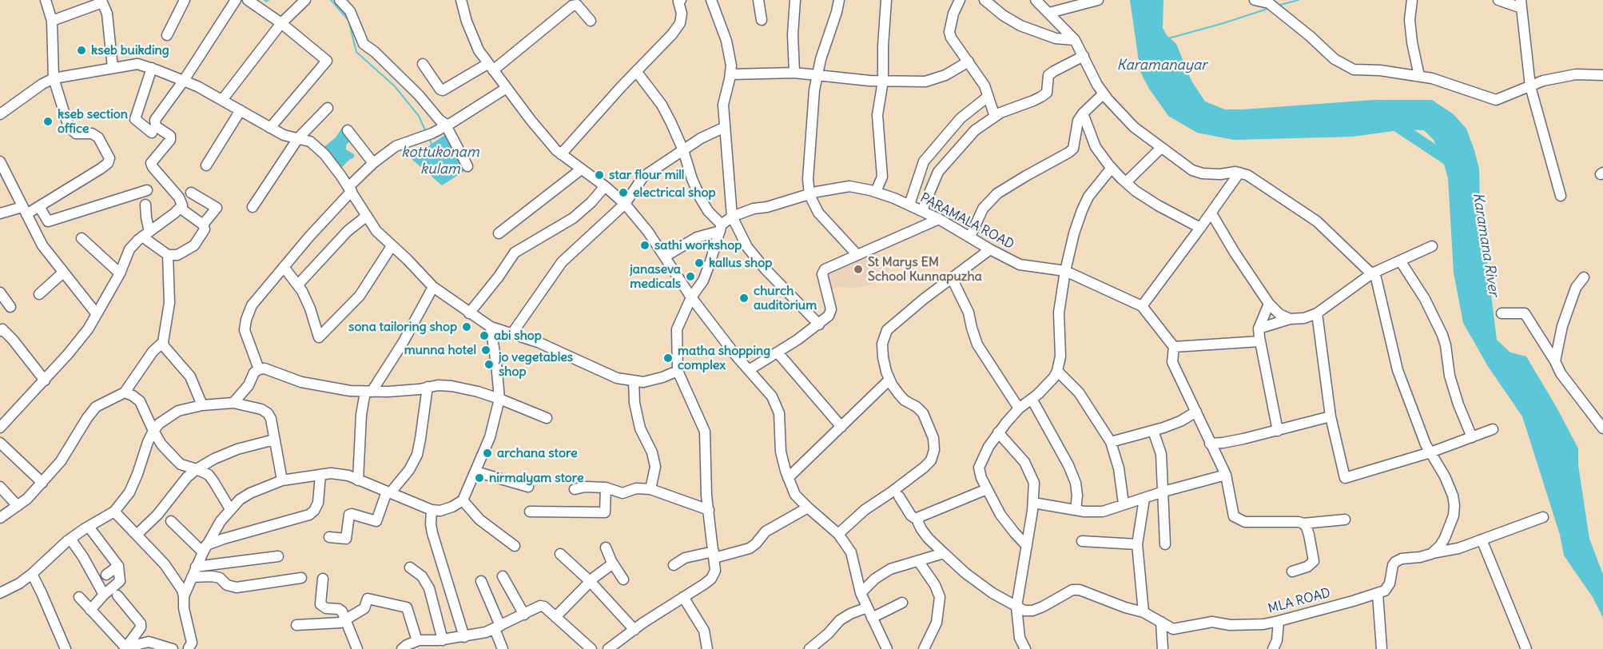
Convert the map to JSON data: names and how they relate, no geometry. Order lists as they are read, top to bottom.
{
  "streets": {
    "street": ["PARAMALA ROAD", "MLA ROAD"]
  },
  "water": ["Karamanayar", "kottukonam kulam", "Karamana River"],
  "places": [
    "kseb buikding",
    "kseb section office",
    "star flour mill",
    "electrical shop",
    "sathi workshop",
    "kallus shop",
    "St Marys EM School Kunnapuzha",
    "janaseva medicals",
    "church auditorium",
    "sona tailoring shop",
    "abi shop",
    "munna hotel",
    "matha shopping complex",
    "jo vegetables shop",
    "archana store",
    "nirmalyam store"
  ]
}
